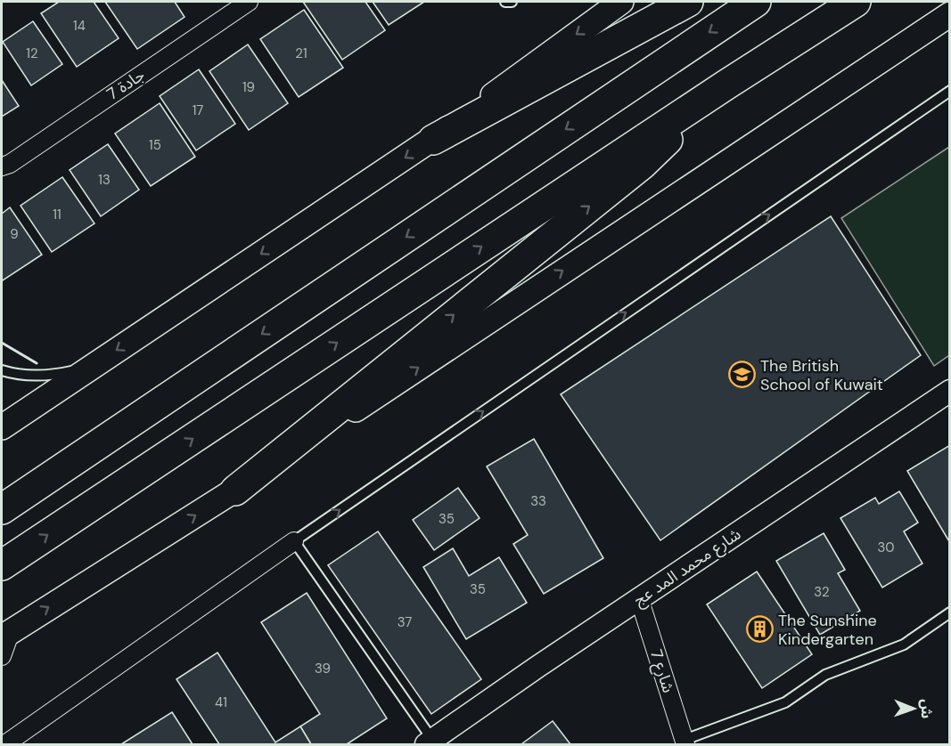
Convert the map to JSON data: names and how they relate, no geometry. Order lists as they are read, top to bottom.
{
  "streets": {
    "street": ["جادة 7", "شارع محمد المد عج", "شارع 7"]
  },
  "crossings": [
    ["شارع محمد المد عج", "شارع 7"]
  ],
  "places": {
    "school or university": ["The British School of Kuwait"],
    "building": ["The Sunshine Kindergarten"]
  },
  "house_numbers": [
    "14",
    "12",
    "21",
    "19",
    "17",
    "15",
    "13",
    "11",
    "9",
    "33",
    "35",
    "30",
    "35",
    "32",
    "37",
    "39",
    "41"
  ],
  "north": "right"
}
